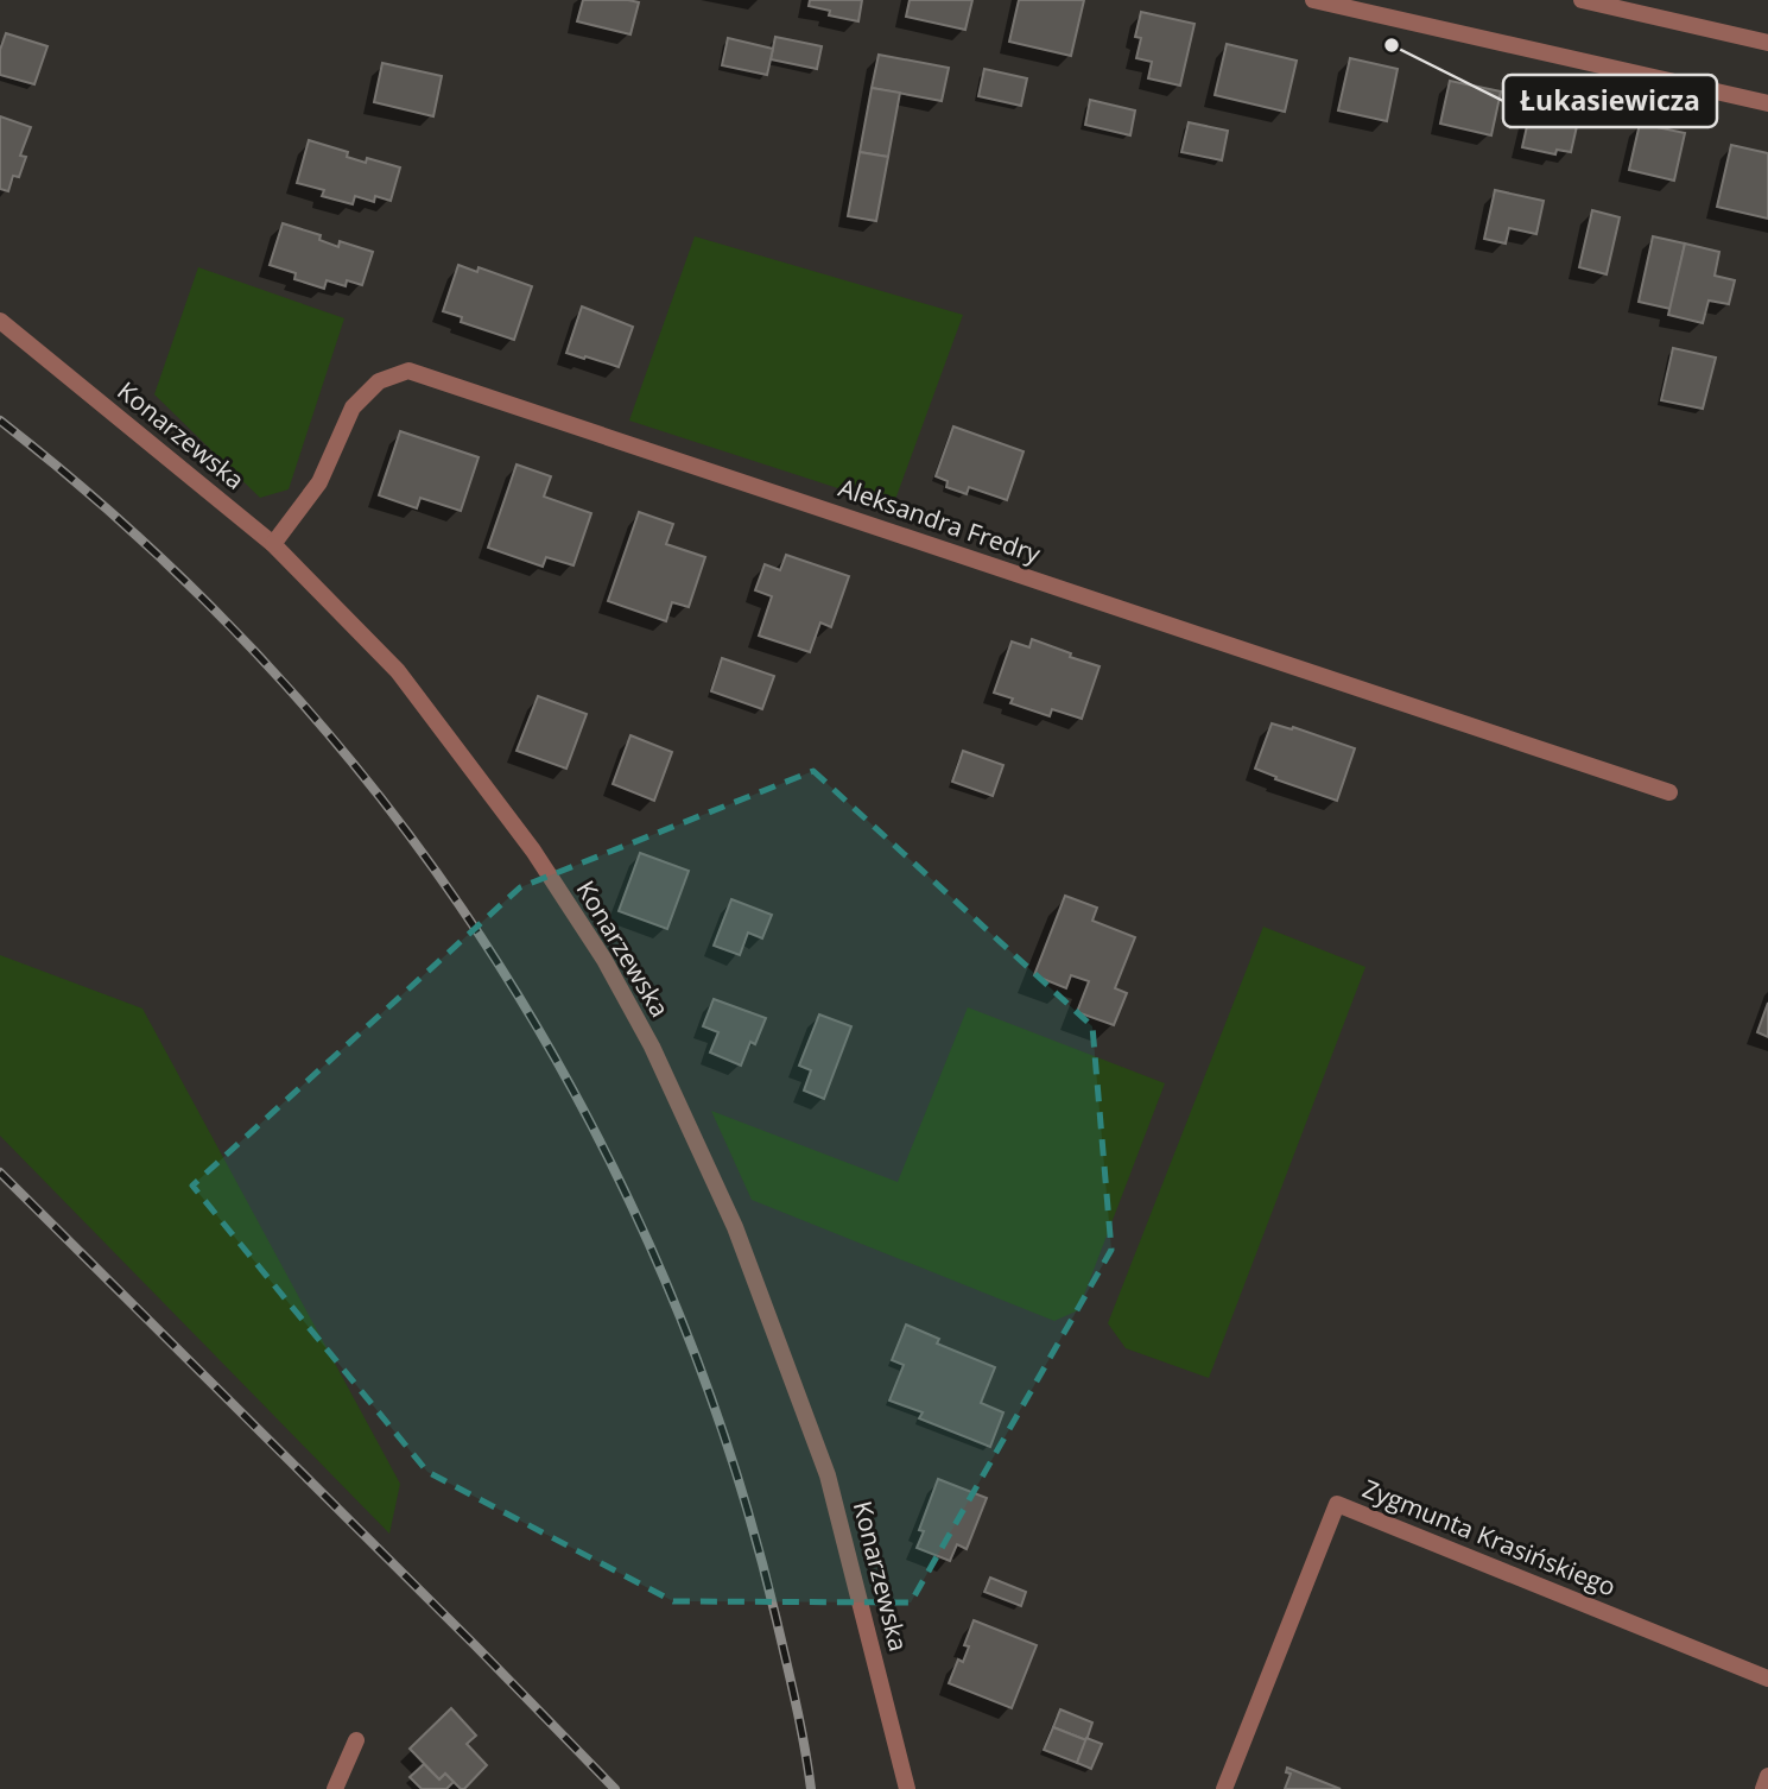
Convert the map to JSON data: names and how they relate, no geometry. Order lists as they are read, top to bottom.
{
  "streets": {
    "street": ["Konarzewska", "Aleksandra Fredry", "Zygmunta Krasińskiego"]
  },
  "crossings": [
    ["Konarzewska", "Aleksandra Fredry"]
  ],
  "places": ["Łukasiewicza"]
}
